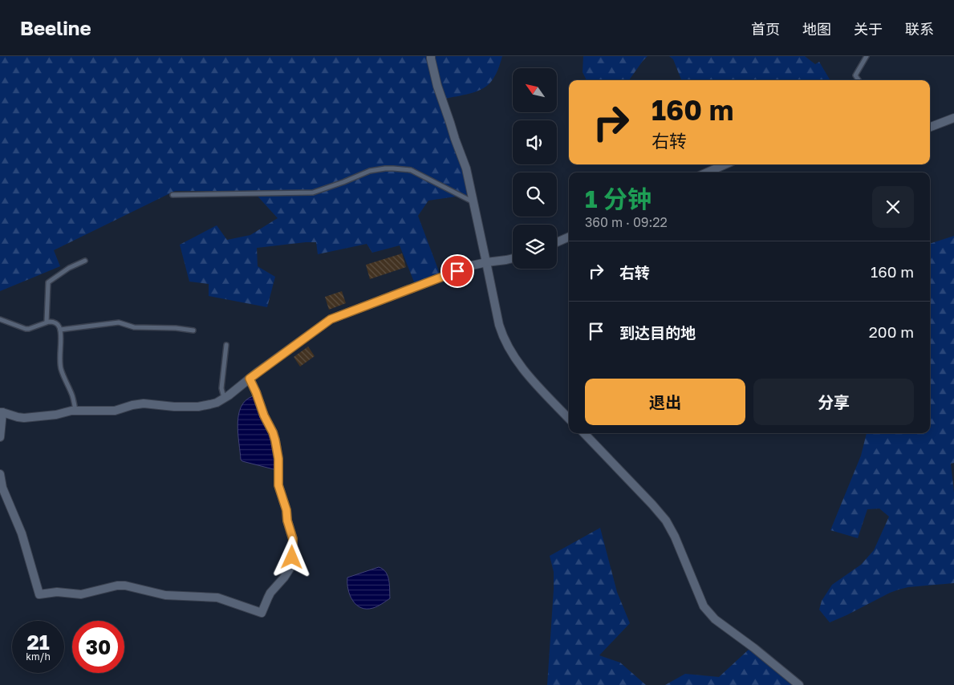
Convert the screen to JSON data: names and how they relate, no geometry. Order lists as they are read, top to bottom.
{
  "north": "top left",
  "page": {
    "header": "Beeline",
    "nav": [
      "首页",
      "地图",
      "关于",
      "联系"
    ],
    "turn": ["160 m", "右转"],
    "heading": ["1 分钟", "360 m · 09:22"],
    "list": [
      {
        "name": "右转",
        "value": "160 m"
      },
      {
        "name": "到达目的地",
        "value": "200 m"
      }
    ],
    "buttons": ["退出", "分享"],
    "speed": "21 km/h",
    "limit": "30"
  }
}
